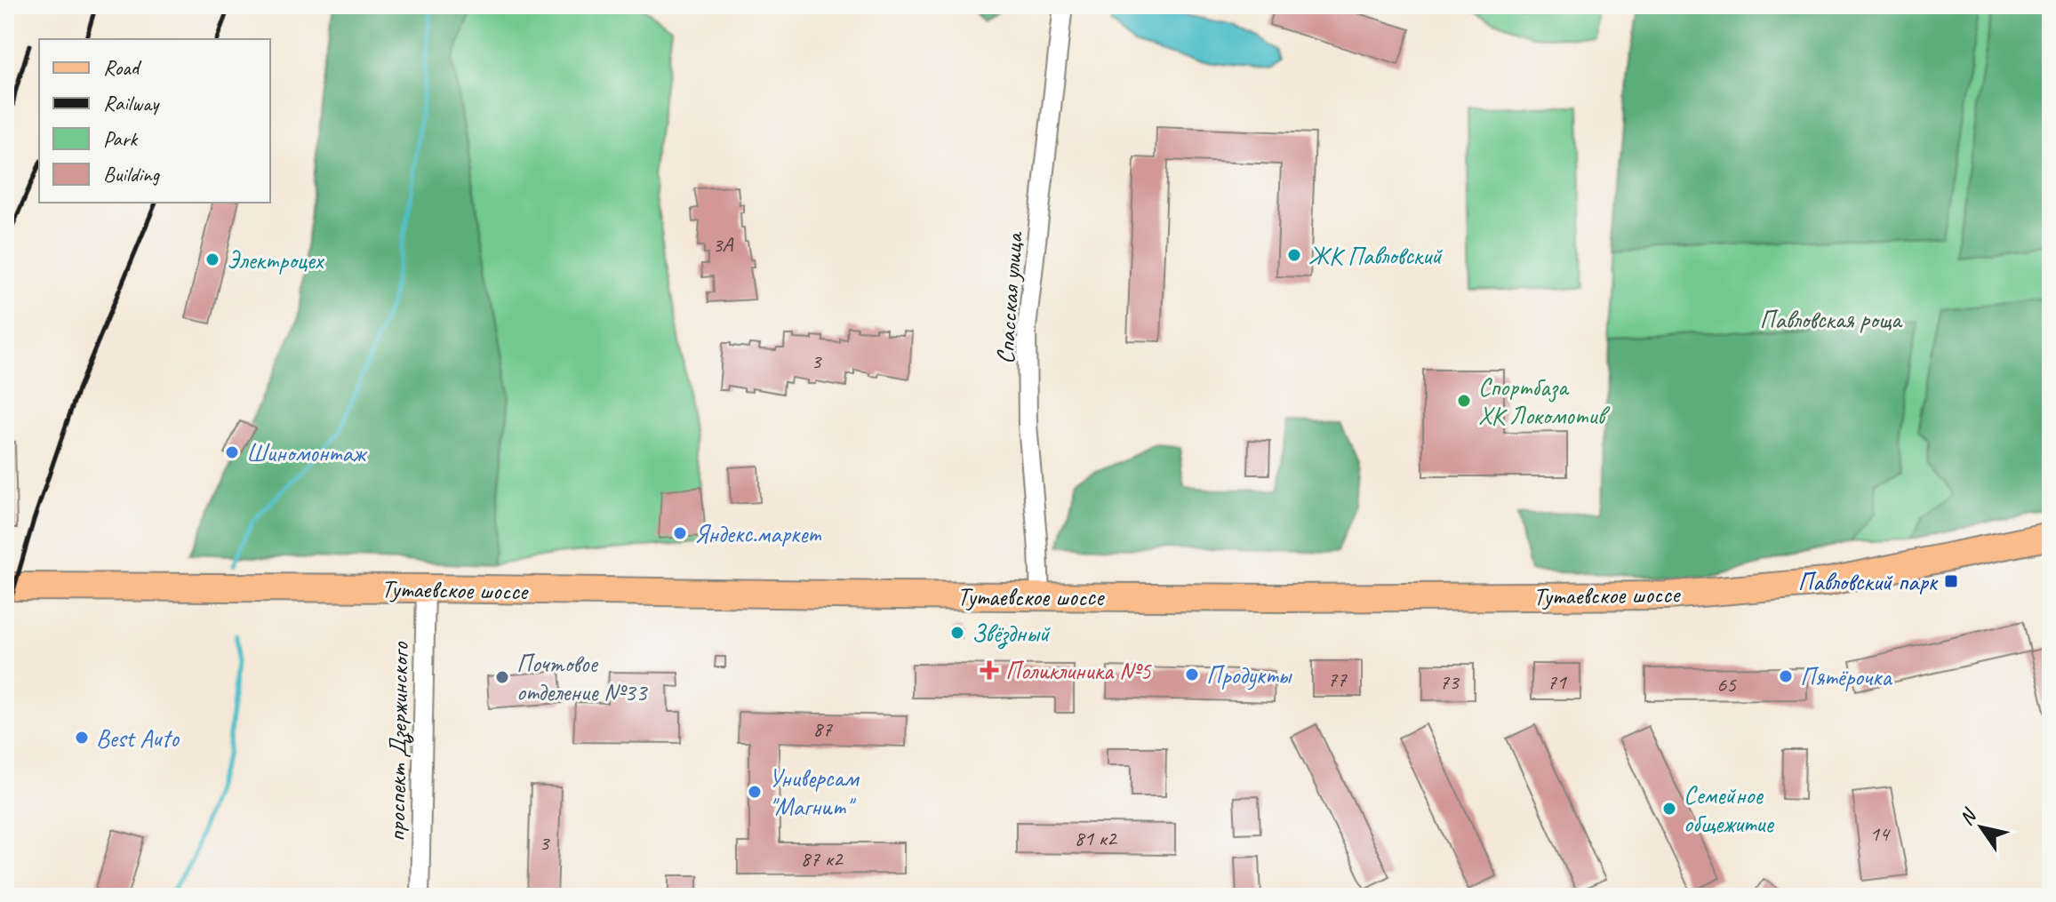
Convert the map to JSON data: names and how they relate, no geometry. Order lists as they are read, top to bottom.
{
  "streets": {
    "main road": ["Тутаевское шоссе"],
    "street": ["Спасская улица", "проспект Дзержинского"]
  },
  "crossings": [
    ["Спасская улица", "Тутаевское шоссе"],
    ["Тутаевское шоссе", "проспект Дзержинского"]
  ],
  "parks": ["Павловская роща"],
  "places": {
    "other": [
      "ЖК Павловский",
      "Электроцех",
      "Спортбаза ХК Локомотив",
      "Шиномонтаж",
      "Яндекс.маркет",
      "Звёздный",
      "Продукты",
      "Пятёрочка",
      "Почтовое отделение №33",
      "Best Auto",
      "Универсам \"Магнит\"",
      "Семейное общежитие"
    ],
    "transit": ["Павловский парк"],
    "health": ["Поликлиника №5"]
  },
  "house_numbers": [
    "3А",
    "3",
    "77",
    "73",
    "71",
    "65",
    "87",
    "14",
    "81 к2",
    "3",
    "87 к2"
  ],
  "legend": [
    "Road",
    "Railway",
    "Park",
    "Building"
  ],
  "north": "top left"
}
